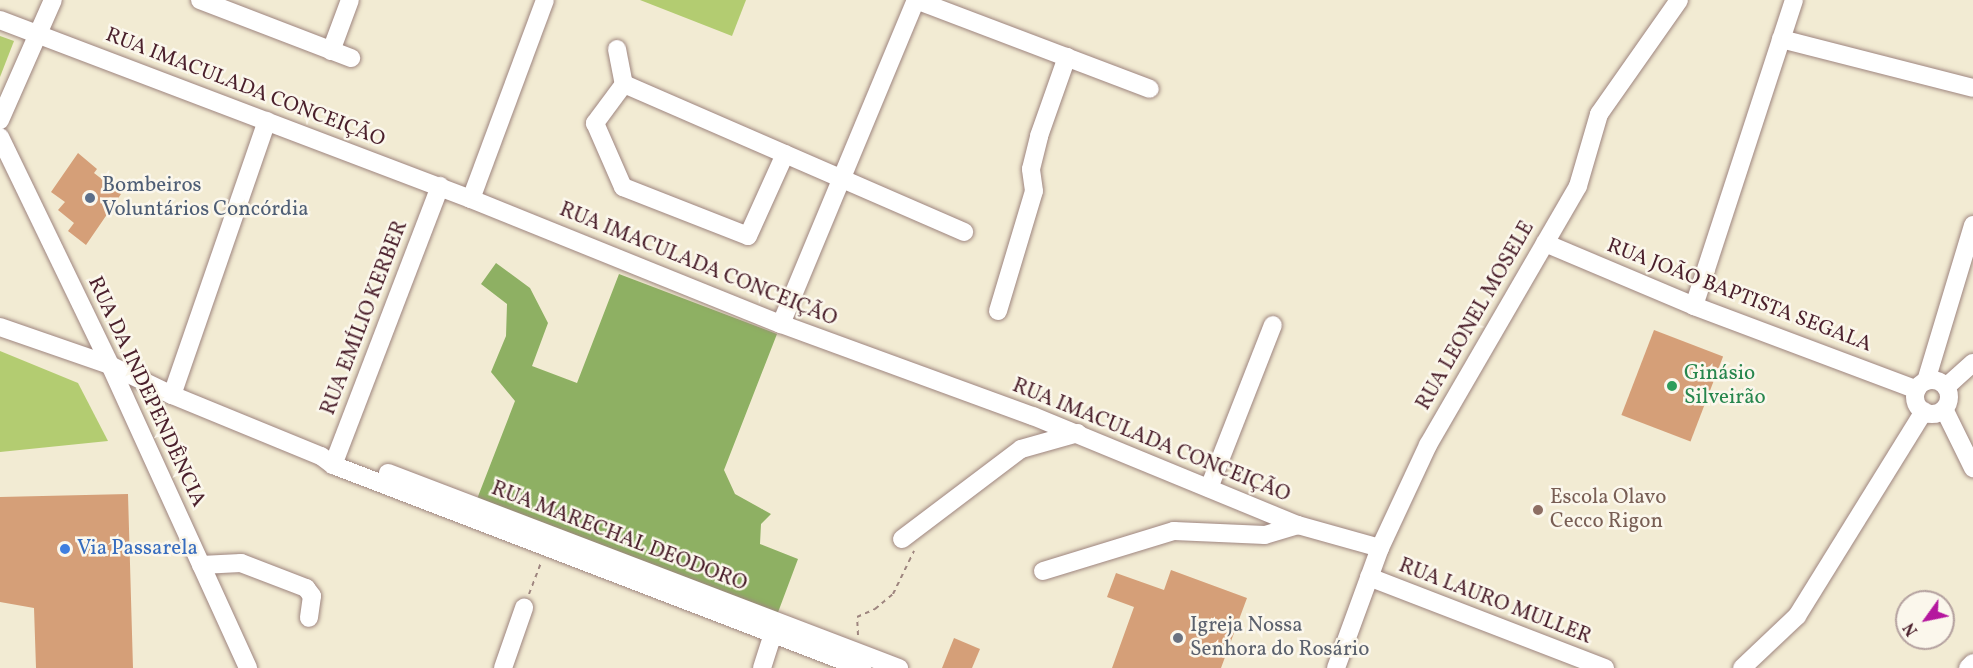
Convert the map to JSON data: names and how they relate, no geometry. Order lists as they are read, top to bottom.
{
  "streets": {
    "street": [
      "RUA IMACULADA CONCEIÇÃO",
      "RUA JOÃO BAPTISTA SEGALA",
      "RUA LEONEL MOSELE",
      "RUA EMÍLIO KERBER",
      "RUA DA INDEPENDÊNCIA",
      "RUA MARECHAL DEODORO",
      "RUA LAURO MULLER"
    ]
  },
  "crossings": [
    ["RUA IMACULADA CONCEIÇÃO", "RUA LEONEL MOSELE"],
    ["RUA IMACULADA CONCEIÇÃO", "RUA EMÍLIO KERBER"],
    ["RUA JOÃO BAPTISTA SEGALA", "RUA LEONEL MOSELE"],
    ["RUA LEONEL MOSELE", "RUA LAURO MULLER"],
    ["RUA EMÍLIO KERBER", "RUA MARECHAL DEODORO"],
    ["RUA DA INDEPENDÊNCIA", "RUA MARECHAL DEODORO"]
  ],
  "places": [
    "Bombeiros Voluntários Concórdia",
    "Ginásio Silveirão",
    "Escola Olavo Cecco Rigon",
    "Via Passarela",
    "Igreja Nossa Senhora do Rosário"
  ],
  "north": "bottom left"
}
